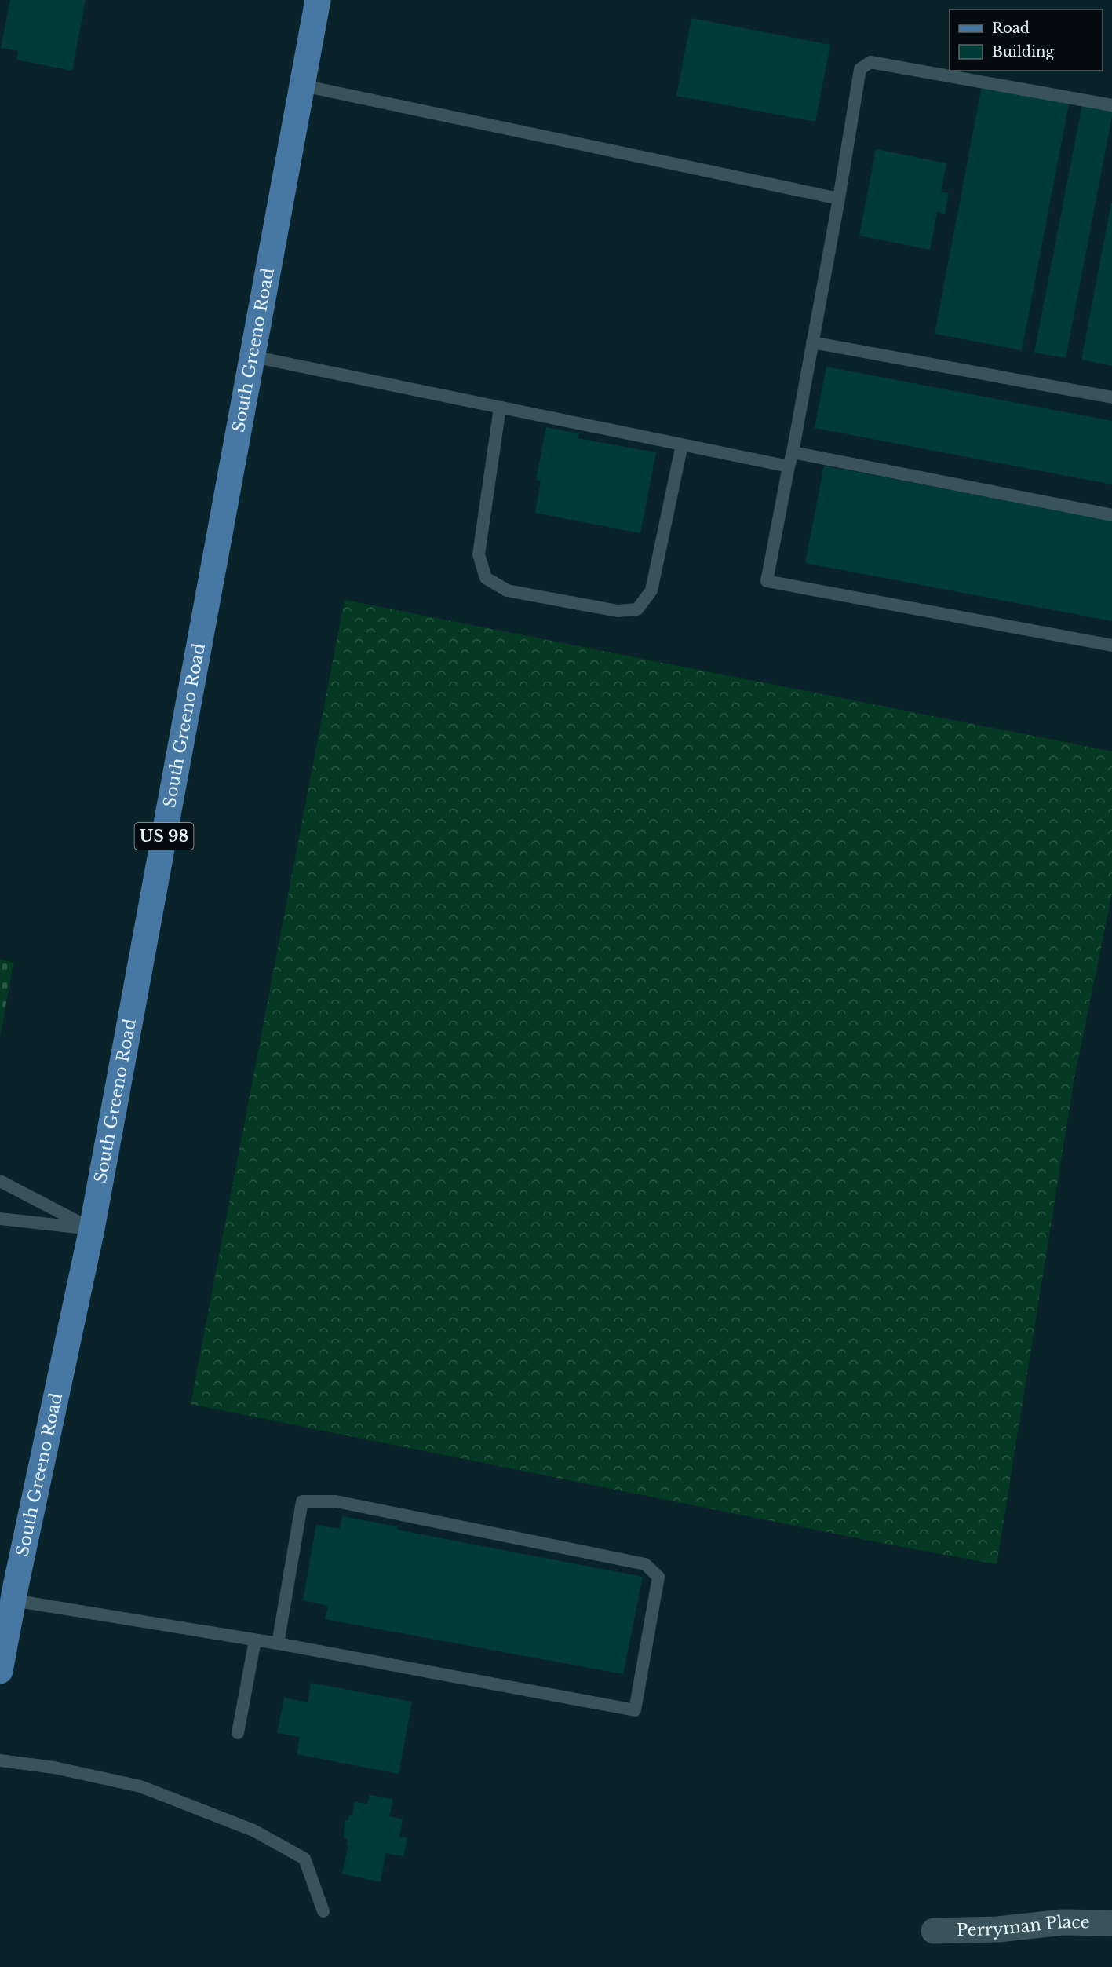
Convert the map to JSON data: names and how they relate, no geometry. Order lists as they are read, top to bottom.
{
  "streets": {
    "main road": ["South Greeno Road", "US 98"],
    "street": ["Perryman Place"]
  },
  "legend": ["Road", "Building"]
}
